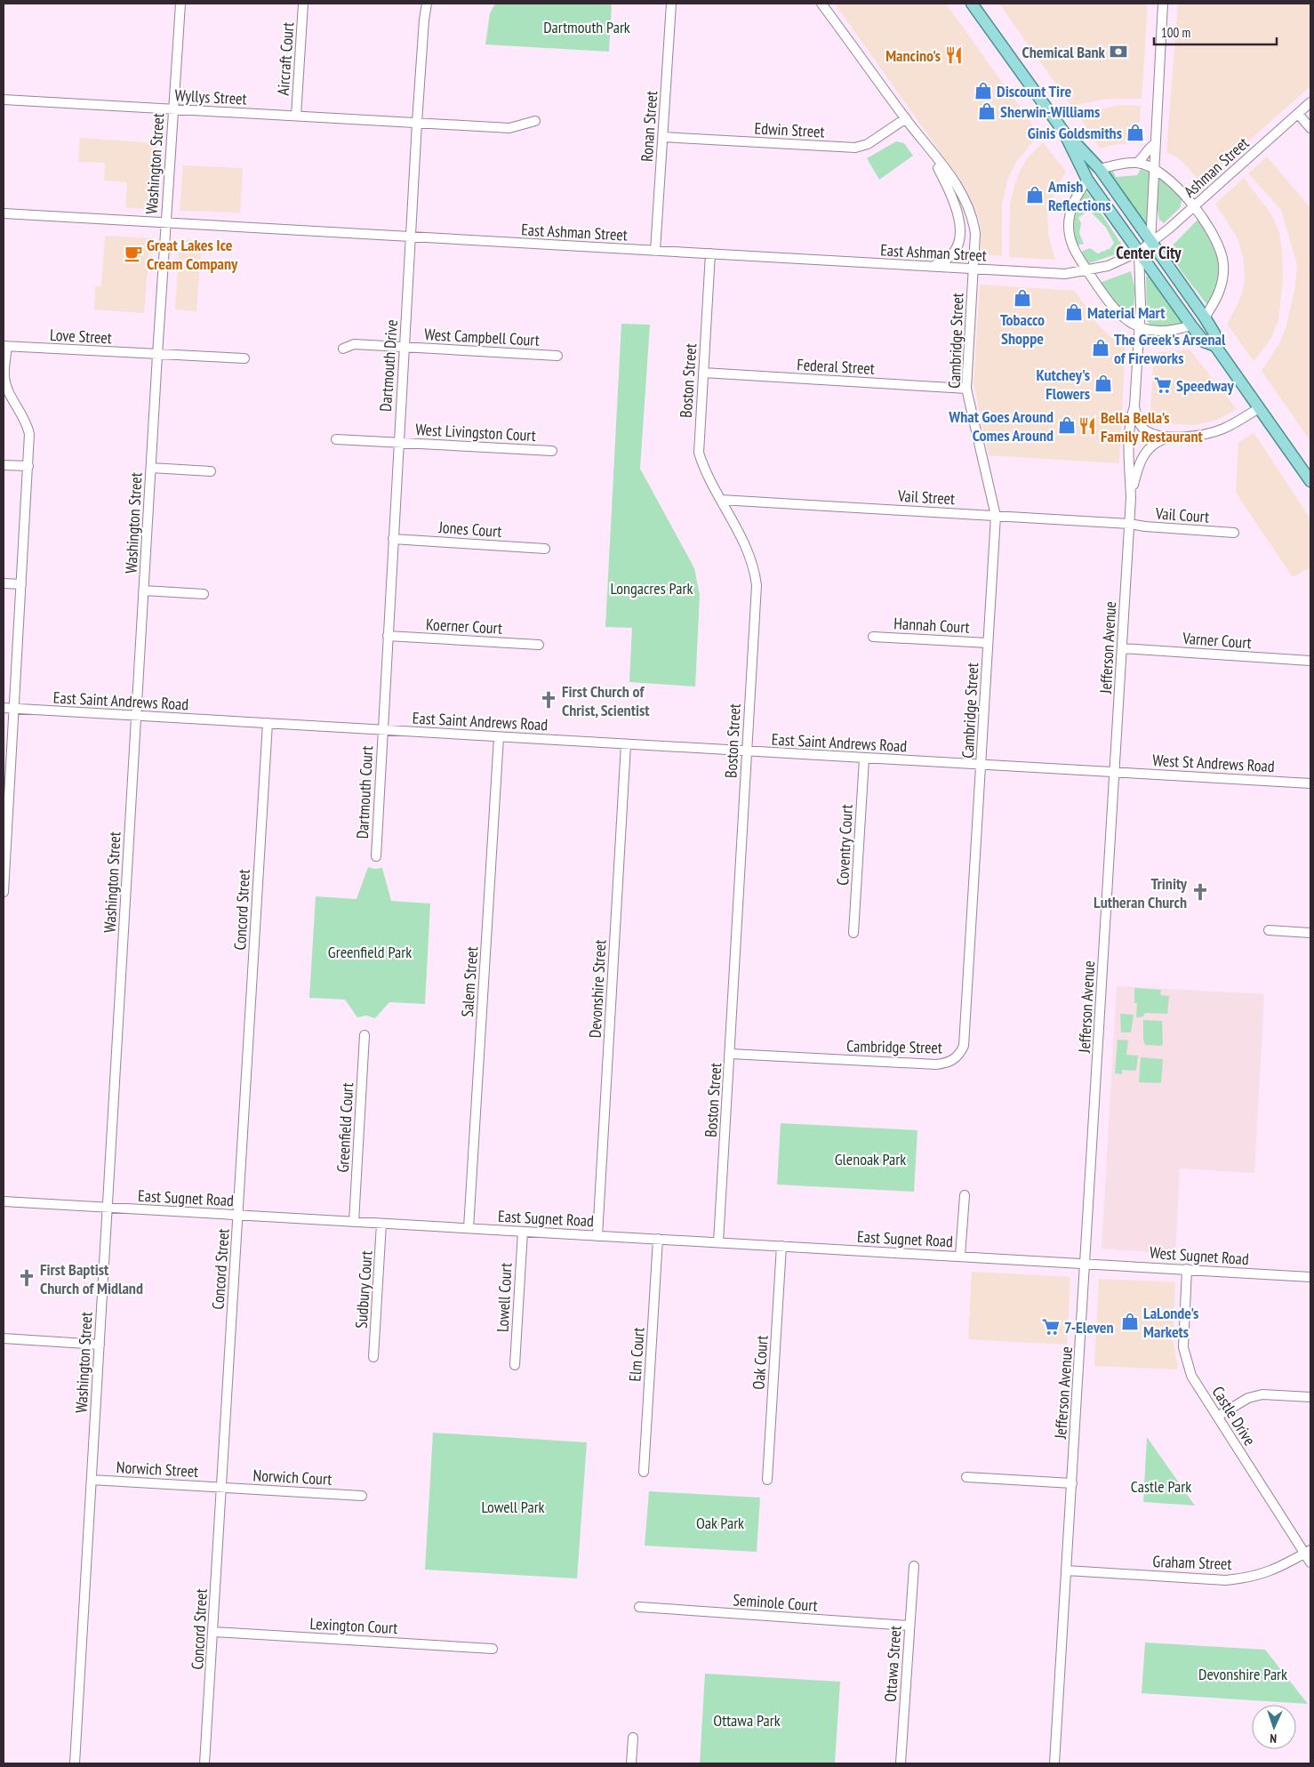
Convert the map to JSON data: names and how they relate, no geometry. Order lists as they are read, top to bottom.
{
  "streets": {
    "street": [
      "Aircraft Court",
      "Wyllys Street",
      "Ronan Street",
      "Edwin Street",
      "Washington Street",
      "Ashman Street",
      "East Ashman Street",
      "Love Street",
      "West Campbell Court",
      "Cambridge Street",
      "Dartmouth Drive",
      "Federal Street",
      "Boston Street",
      "West Livingston Court",
      "Vail Street",
      "Vail Court",
      "Jones Court",
      "Hannah Court",
      "Koerner Court",
      "Varner Court",
      "Jefferson Avenue",
      "East Saint Andrews Road",
      "West St Andrews Road",
      "Dartmouth Court",
      "Coventry Court",
      "Concord Street",
      "Salem Street",
      "Devonshire Street",
      "Greenfield Court",
      "East Sugnet Road",
      "West Sugnet Road",
      "Sudbury Court",
      "Lowell Court",
      "Elm Court",
      "Oak Court",
      "Castle Drive",
      "Norwich Street",
      "Norwich Court",
      "Graham Street",
      "Seminole Court",
      "Lexington Court",
      "Ottawa Street"
    ]
  },
  "crossings": [
    ["Aircraft Court", "Wyllys Street"],
    ["Wyllys Street", "Washington Street"],
    ["Wyllys Street", "Dartmouth Drive"],
    ["Ronan Street", "Edwin Street"],
    ["Ronan Street", "East Ashman Street"],
    ["Edwin Street", "Cambridge Street"],
    ["Washington Street", "East Ashman Street"],
    ["Washington Street", "Love Street"],
    ["Washington Street", "East Saint Andrews Road"],
    ["Washington Street", "East Sugnet Road"],
    ["Washington Street", "Norwich Street"],
    ["Ashman Street", "East Ashman Street"],
    ["Ashman Street", "Jefferson Avenue"],
    ["East Ashman Street", "Cambridge Street"],
    ["East Ashman Street", "Dartmouth Drive"],
    ["East Ashman Street", "Boston Street"],
    ["East Ashman Street", "Jefferson Avenue"],
    ["West Campbell Court", "Dartmouth Drive"],
    ["Cambridge Street", "Federal Street"],
    ["Cambridge Street", "Boston Street"],
    ["Cambridge Street", "Vail Street"],
    ["Cambridge Street", "Hannah Court"],
    ["Cambridge Street", "East Saint Andrews Road"],
    ["Dartmouth Drive", "West Livingston Court"],
    ["Dartmouth Drive", "Jones Court"],
    ["Dartmouth Drive", "Koerner Court"],
    ["Dartmouth Drive", "East Saint Andrews Road"],
    ["Dartmouth Drive", "Dartmouth Court"],
    ["Federal Street", "Boston Street"],
    ["Boston Street", "Vail Street"],
    ["Boston Street", "East Saint Andrews Road"],
    ["Boston Street", "East Sugnet Road"],
    ["Vail Street", "Vail Court"],
    ["Vail Street", "Jefferson Avenue"],
    ["Vail Court", "Jefferson Avenue"],
    ["Varner Court", "Jefferson Avenue"],
    ["Jefferson Avenue", "East Saint Andrews Road"],
    ["Jefferson Avenue", "West St Andrews Road"],
    ["Jefferson Avenue", "East Sugnet Road"],
    ["Jefferson Avenue", "West Sugnet Road"],
    ["Jefferson Avenue", "Graham Street"],
    ["East Saint Andrews Road", "West St Andrews Road"],
    ["East Saint Andrews Road", "Dartmouth Court"],
    ["East Saint Andrews Road", "Coventry Court"],
    ["East Saint Andrews Road", "Concord Street"],
    ["East Saint Andrews Road", "Salem Street"],
    ["East Saint Andrews Road", "Devonshire Street"],
    ["Concord Street", "East Sugnet Road"],
    ["Concord Street", "Norwich Street"],
    ["Concord Street", "Norwich Court"],
    ["Concord Street", "Lexington Court"],
    ["Salem Street", "East Sugnet Road"],
    ["Devonshire Street", "East Sugnet Road"],
    ["Greenfield Court", "East Sugnet Road"],
    ["East Sugnet Road", "West Sugnet Road"],
    ["East Sugnet Road", "Sudbury Court"],
    ["East Sugnet Road", "Lowell Court"],
    ["East Sugnet Road", "Elm Court"],
    ["East Sugnet Road", "Oak Court"],
    ["West Sugnet Road", "Castle Drive"],
    ["Castle Drive", "Graham Street"],
    ["Norwich Street", "Norwich Court"],
    ["Seminole Court", "Ottawa Street"]
  ],
  "districts": ["Center City"],
  "parks": [
    "Dartmouth Park",
    "Longacres Park",
    "Greenfield Park",
    "Glenoak Park",
    "Castle Park",
    "Lowell Park",
    "Oak Park",
    "Devonshire Park",
    "Ottawa Park"
  ],
  "places": {
    "bank": ["Chemical Bank"],
    "restaurant": ["Mancino's", "Bella Bella's Family Restaurant"],
    "shop": [
      "Discount Tire",
      "Sherwin-Williams",
      "Ginis Goldsmiths",
      "Amish Reflections",
      "Tobacco Shoppe",
      "Material Mart",
      "The Greek's Arsenal of Fireworks",
      "Kutchey's Flowers",
      "What Goes Around Comes Around",
      "LaLonde's Markets"
    ],
    "cafe": ["Great Lakes Ice Cream Company"],
    "supermarket": ["Speedway", "7-Eleven"],
    "church": ["First Church of Christ, Scientist", "Trinity Lutheran Church", "First Baptist Church of Midland"]
  },
  "scale_bar": "100 m",
  "north": "bottom"
}
